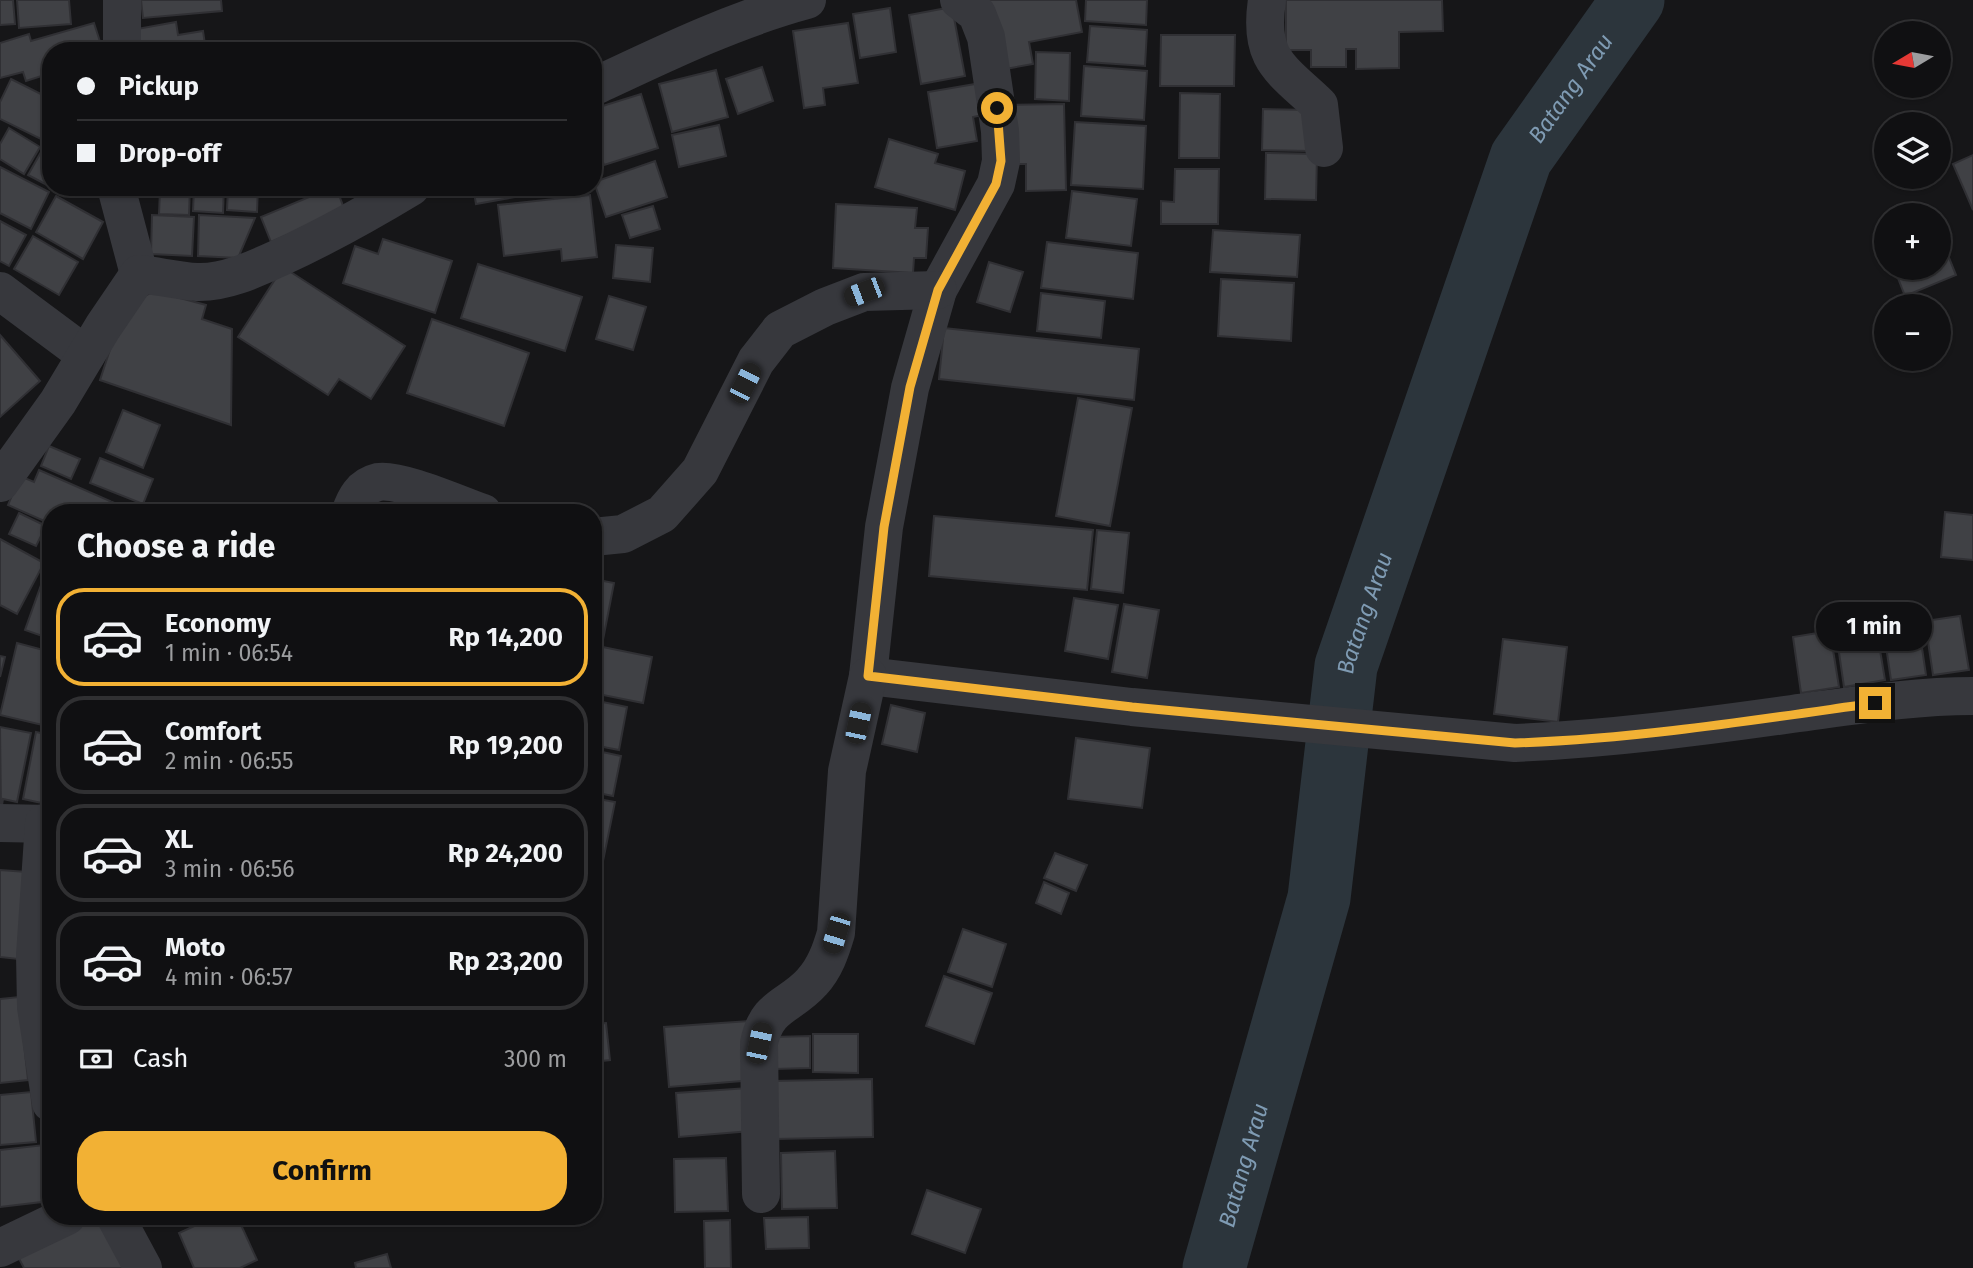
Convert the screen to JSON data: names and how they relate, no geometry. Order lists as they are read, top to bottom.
{
  "water": ["Batang Arau"],
  "north": "left",
  "page": {
    "map_buttons": ["+", "−"],
    "banner": ["Pickup", "Drop-off"],
    "heading": "Choose a ride",
    "list": [
      {
        "name": "Economy",
        "note": "1 min · 06:54",
        "value": "Rp 14,200"
      },
      {
        "name": "Comfort",
        "note": "2 min · 06:55",
        "value": "Rp 19,200"
      },
      {
        "name": "XL",
        "note": "3 min · 06:56",
        "value": "Rp 24,200"
      },
      {
        "name": "Moto",
        "note": "4 min · 06:57",
        "value": "Rp 23,200"
      }
    ],
    "bubble": "1 min",
    "pay": ["Cash", "300 m"],
    "buttons": "Confirm"
  }
}
